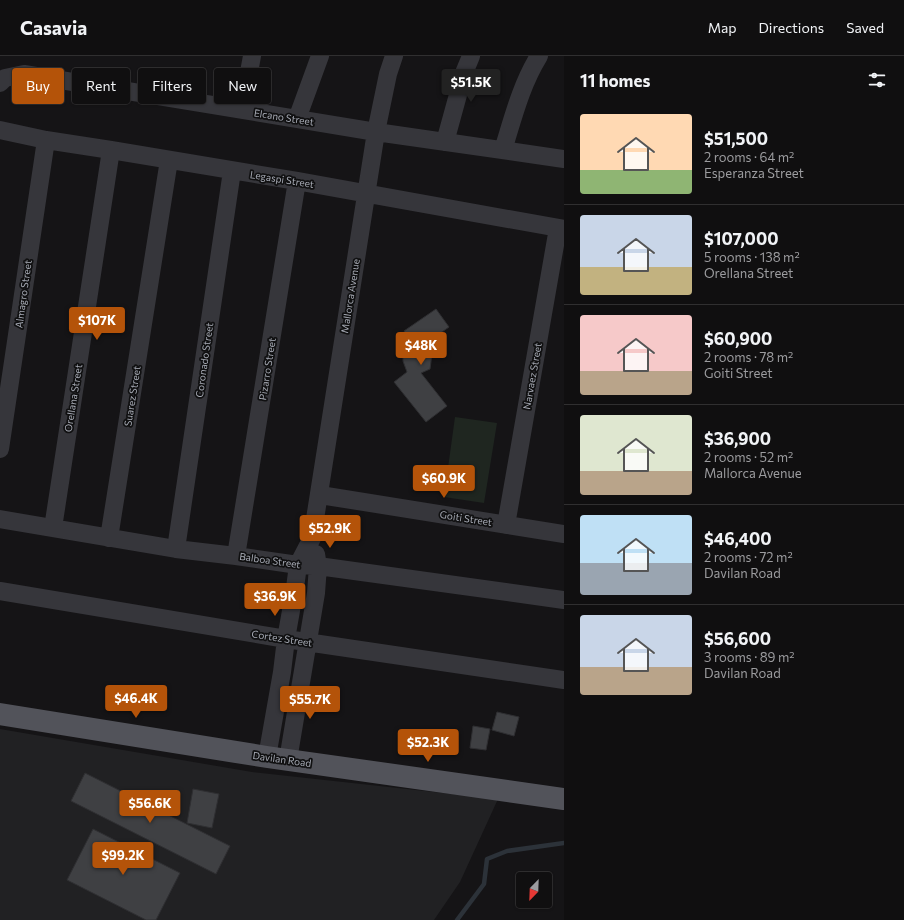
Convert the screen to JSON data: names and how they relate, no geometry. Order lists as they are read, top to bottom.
{
  "streets": {
    "main road": ["Davilan Road"],
    "street": [
      "Elcano Street",
      "Legaspi Street",
      "Almagro Street",
      "Mallorca Avenue",
      "Coronado Street",
      "Pizarro Street",
      "Narvaez Street",
      "Suarez Street",
      "Orellana Street",
      "Goiti Street",
      "Balboa Street",
      "Cortez Street"
    ]
  },
  "crossings": [
    ["Elcano Street", "Mallorca Avenue"],
    ["Legaspi Street", "Almagro Street"],
    ["Legaspi Street", "Mallorca Avenue"],
    ["Legaspi Street", "Coronado Street"],
    ["Legaspi Street", "Pizarro Street"],
    ["Legaspi Street", "Narvaez Street"],
    ["Legaspi Street", "Suarez Street"],
    ["Legaspi Street", "Orellana Street"],
    ["Mallorca Avenue", "Goiti Street"],
    ["Mallorca Avenue", "Balboa Street"],
    ["Mallorca Avenue", "Cortez Street"],
    ["Mallorca Avenue", "Davilan Road"],
    ["Coronado Street", "Balboa Street"],
    ["Pizarro Street", "Balboa Street"],
    ["Narvaez Street", "Goiti Street"],
    ["Suarez Street", "Balboa Street"],
    ["Orellana Street", "Balboa Street"]
  ],
  "north": "bottom left",
  "page": {
    "header": "Casavia",
    "nav": ["Map", "Directions", "Saved"],
    "heading": "11 homes",
    "chip": [
      "Buy",
      "Rent",
      "Filters",
      "New"
    ],
    "price": [
      "$51.5K",
      "$107K",
      "$48K",
      "$60.9K",
      "$52.9K",
      "$36.9K",
      "$46.4K",
      "$55.7K",
      "$52.3K",
      "$56.6K",
      "$99.2K"
    ],
    "list": [
      {
        "name": "$51,500",
        "note": "2 rooms · 64 m² · Esperanza Street"
      },
      {
        "name": "$107,000",
        "note": "5 rooms · 138 m² · Orellana Street"
      },
      {
        "name": "$60,900",
        "note": "2 rooms · 78 m² · Goiti Street"
      },
      {
        "name": "$36,900",
        "note": "2 rooms · 52 m² · Mallorca Avenue"
      },
      {
        "name": "$46,400",
        "note": "2 rooms · 72 m² · Davilan Road"
      },
      {
        "name": "$56,600",
        "note": "3 rooms · 89 m² · Davilan Road"
      }
    ]
  }
}
